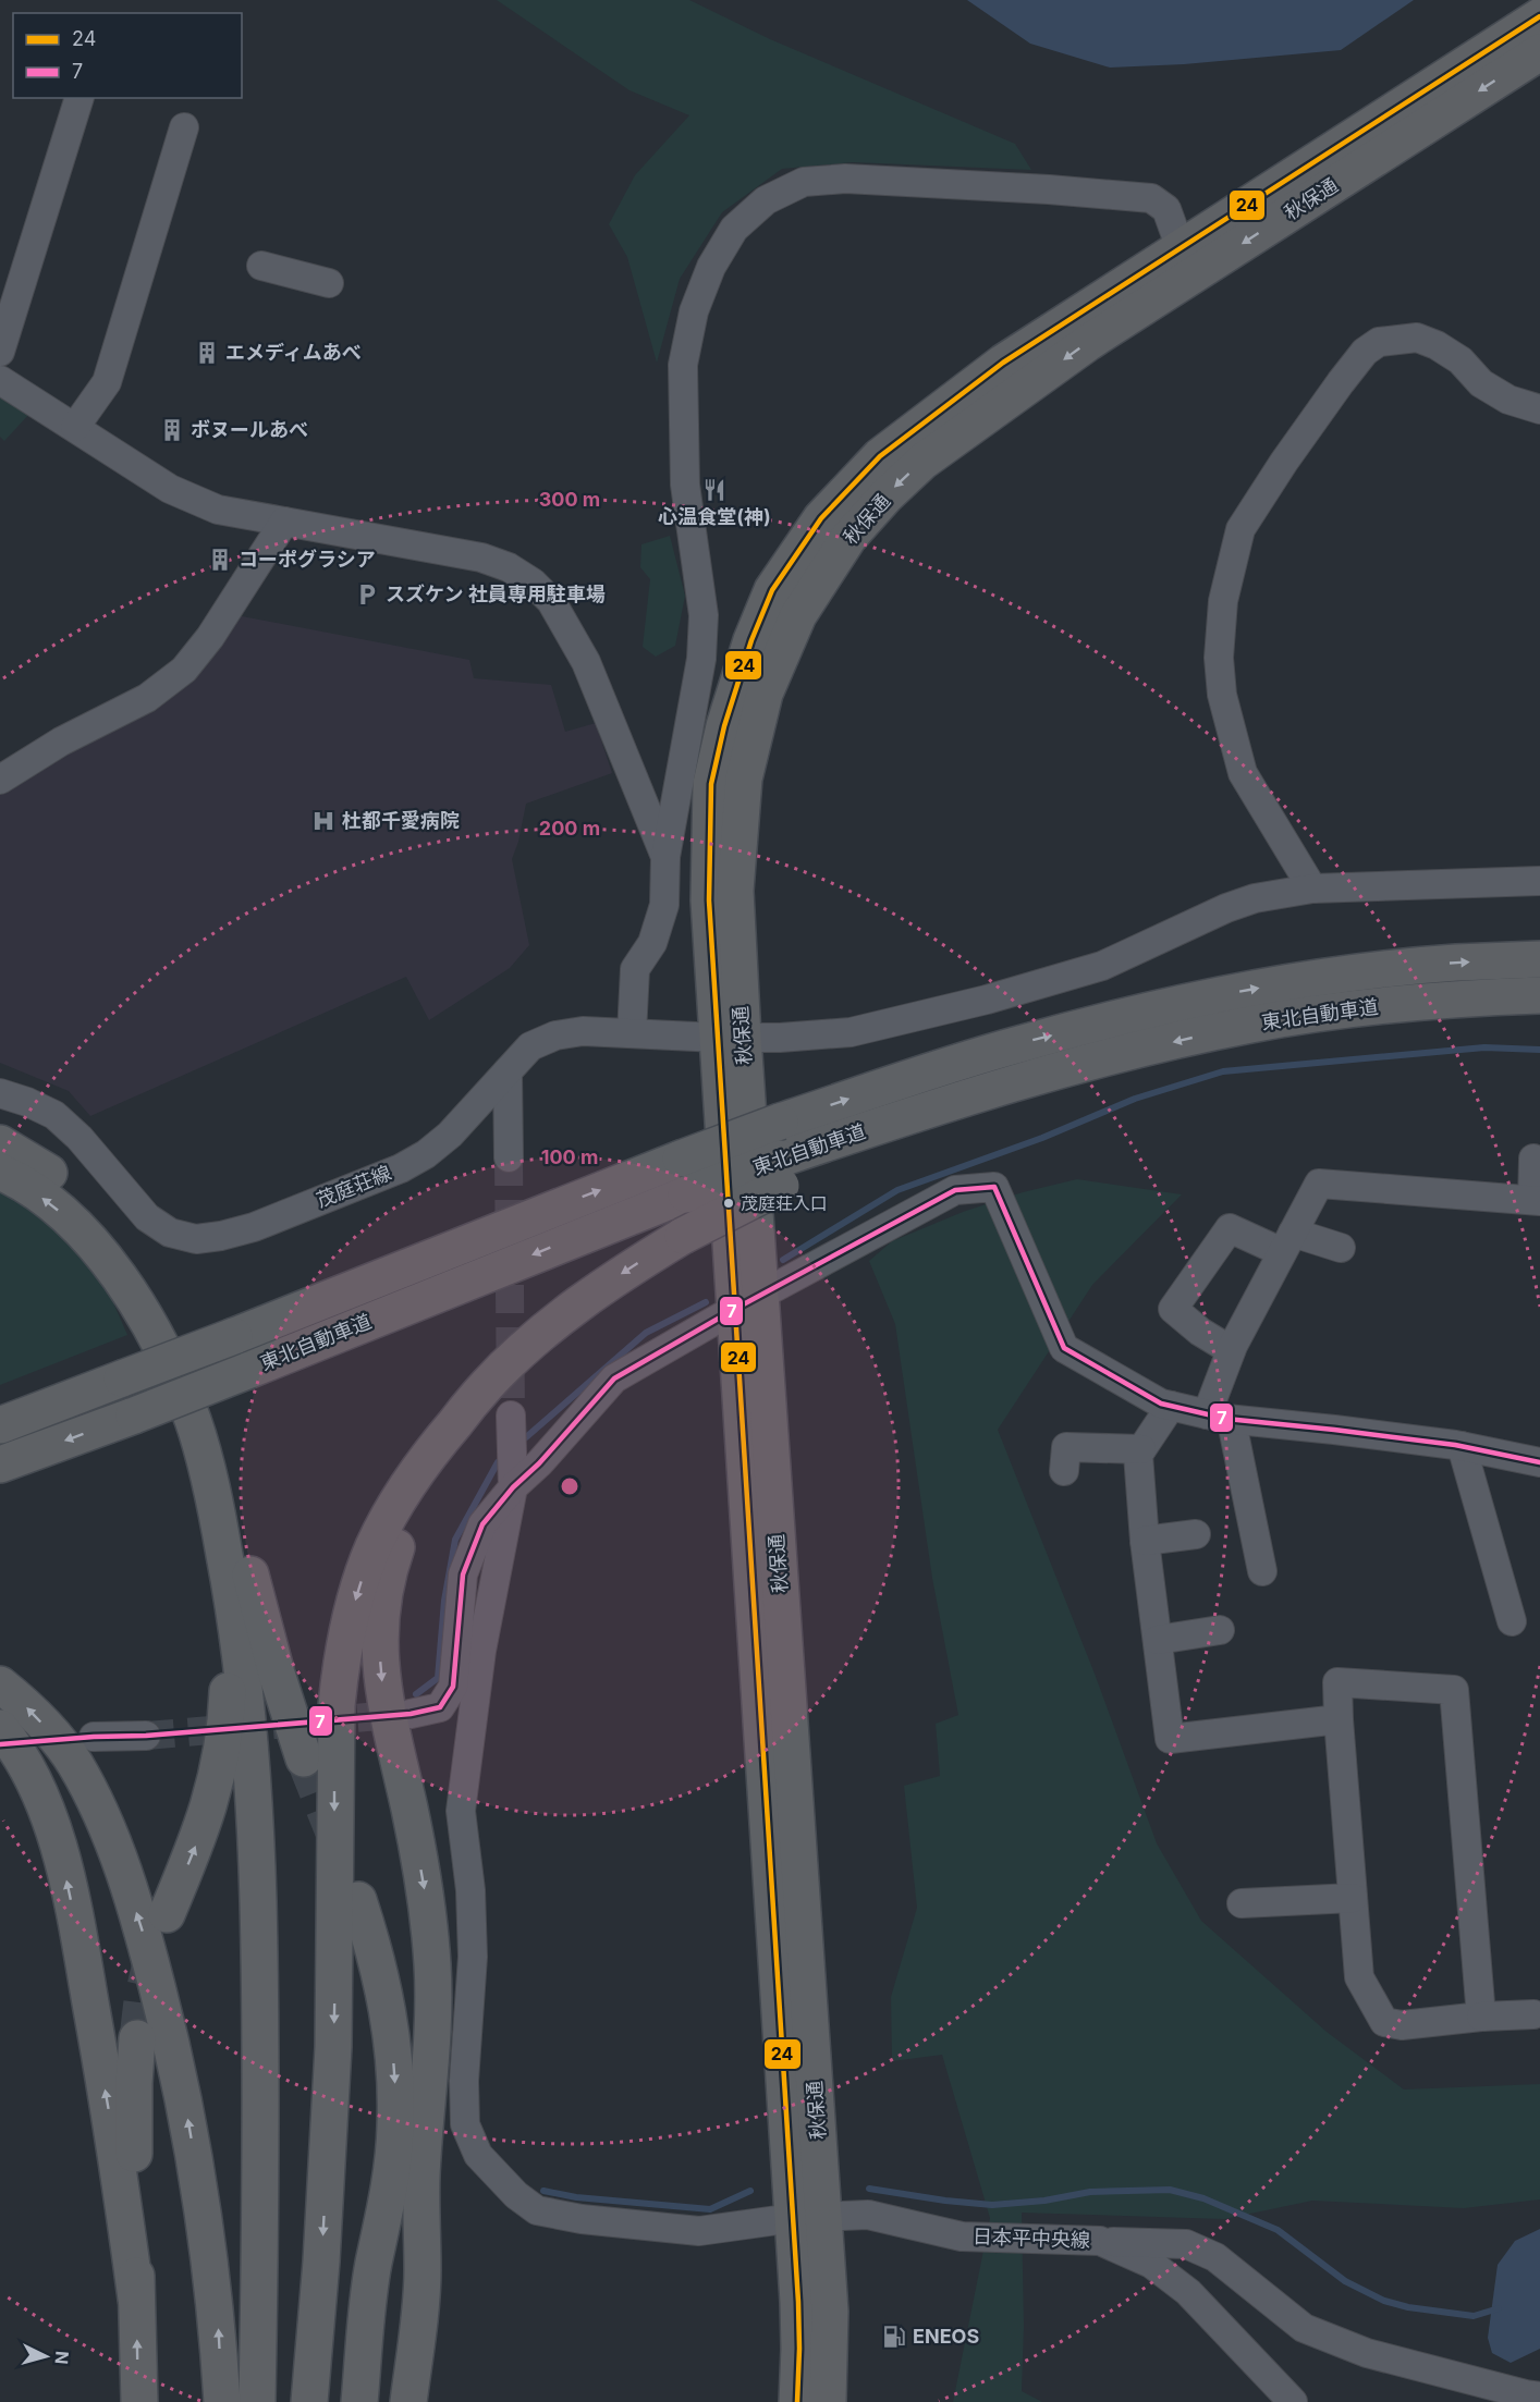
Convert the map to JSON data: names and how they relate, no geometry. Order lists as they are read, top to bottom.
{
  "streets": {
    "highway": ["秋保通", "東北自動車道"],
    "street": ["茂庭荘線", "日本平中央線"]
  },
  "crossings": [
    ["秋保通", "茂庭荘線"],
    ["秋保通", "日本平中央線"]
  ],
  "places": {
    "building": ["エメディムあべ", "ボヌールあべ", "コーポグラシア"],
    "restaurant": ["心温食堂(神)"],
    "parking": ["スズケン 社員専用駐車場"],
    "hospital": ["杜都千愛病院"],
    "other": ["茂庭荘入口"],
    "fuel station": ["ENEOS"]
  },
  "lines": ["transit line 24", "transit line 7"],
  "legend": ["24", "7"],
  "north": "right",
  "rings": ["300 m", "200 m", "100 m"]
}
